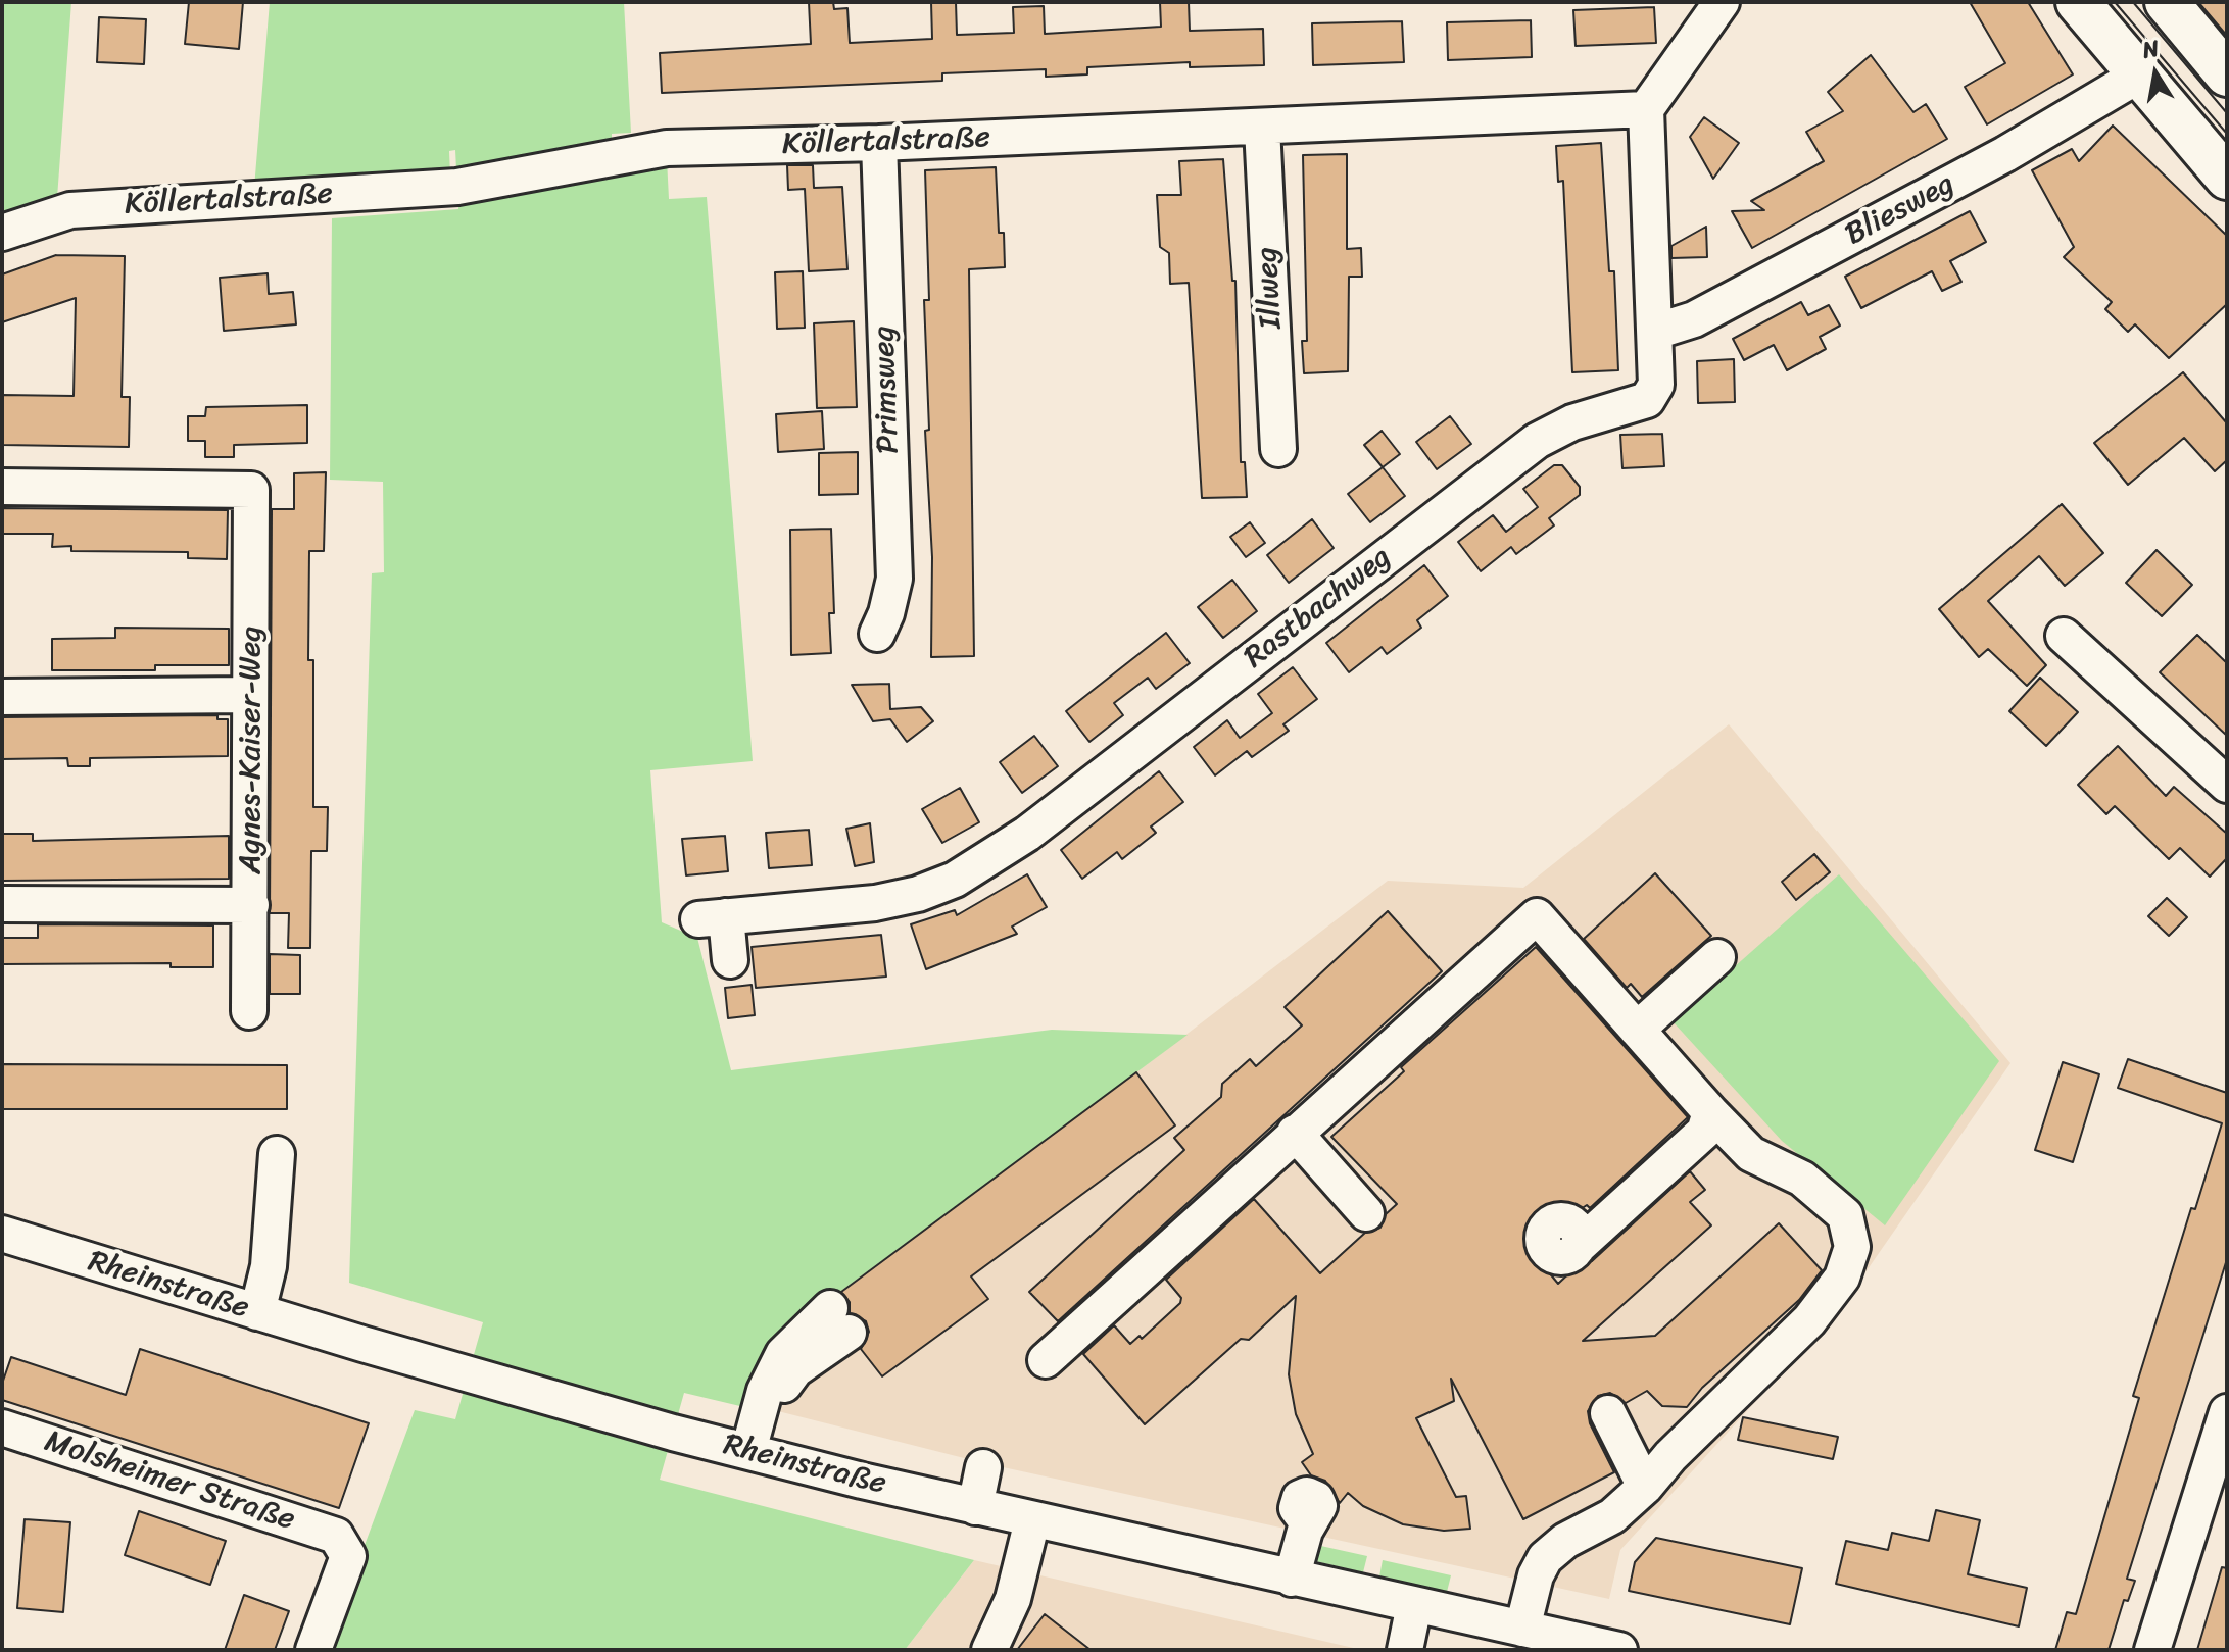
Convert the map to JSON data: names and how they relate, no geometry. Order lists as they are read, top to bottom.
{
  "streets": {
    "street": [
      "Köllertalstraße",
      "Bliesweg",
      "Illweg",
      "Primsweg",
      "Rastbachweg",
      "Agnes-Kaiser-Weg",
      "Rheinstraße",
      "Molsheimer Straße"
    ]
  },
  "crossings": [
    ["Köllertalstraße", "Illweg"],
    ["Köllertalstraße", "Primsweg"],
    ["Köllertalstraße", "Rastbachweg"],
    ["Bliesweg", "Rastbachweg"]
  ],
  "north": "top"
}
